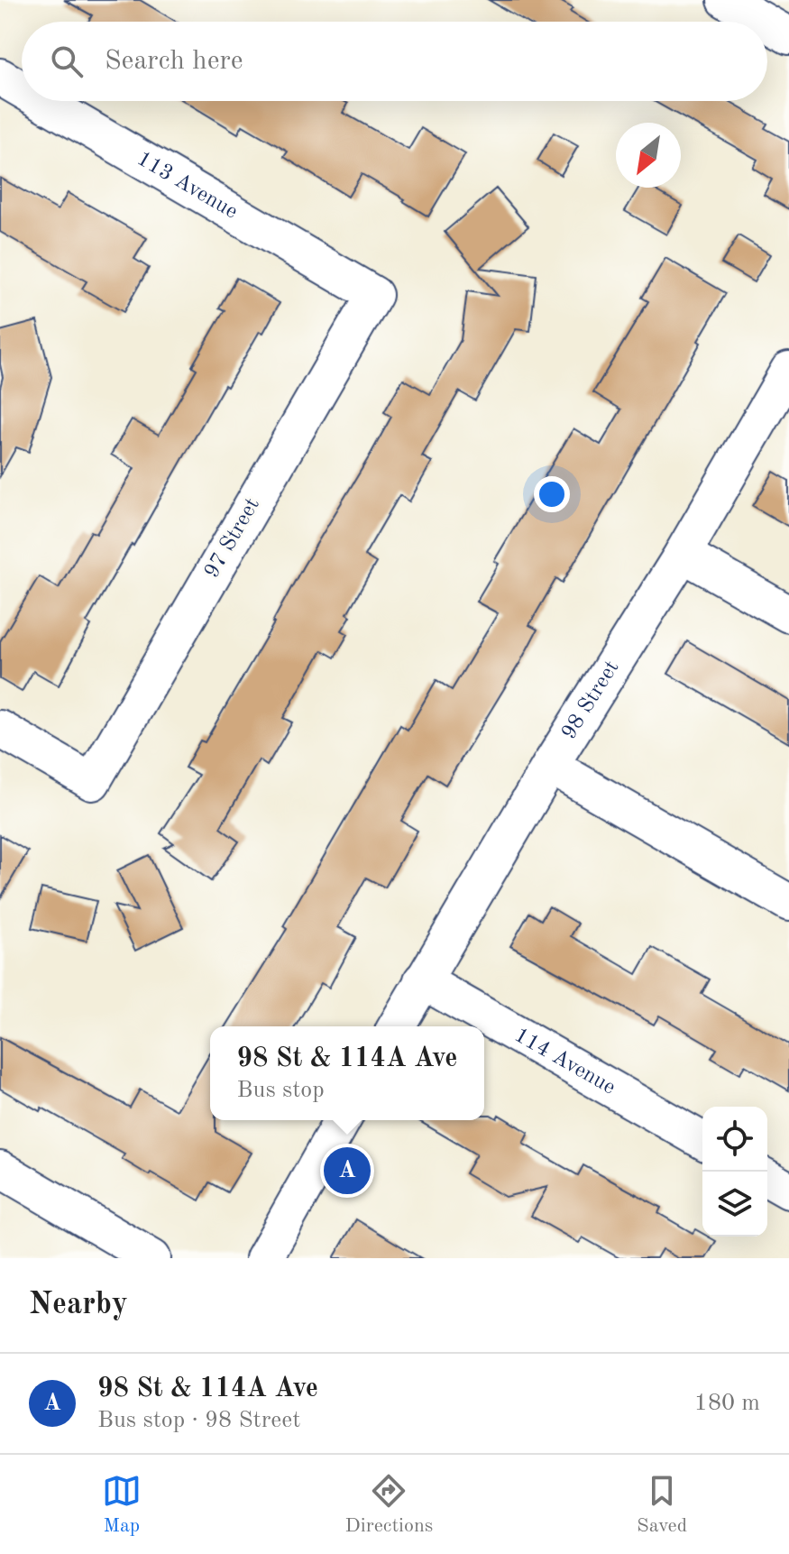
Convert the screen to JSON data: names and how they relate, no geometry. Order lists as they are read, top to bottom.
{
  "streets": {
    "street": [
      "113 Avenue",
      "97 Street",
      "98 Street",
      "114 Avenue"
    ]
  },
  "crossings": [
    ["113 Avenue", "97 Street"],
    ["98 Street", "114 Avenue"]
  ],
  "north": "bottom left",
  "page": {
    "search": "Search here",
    "popup": ["98 St & 114A Ave", "Bus stop"],
    "pins": "A",
    "heading": "Nearby",
    "list": [
      {
        "mark": "A",
        "name": "98 St & 114A Ave",
        "note": "Bus stop · 98 Street",
        "value": "180 m"
      }
    ],
    "nav": ["Map", "Directions", "Saved"]
  }
}
